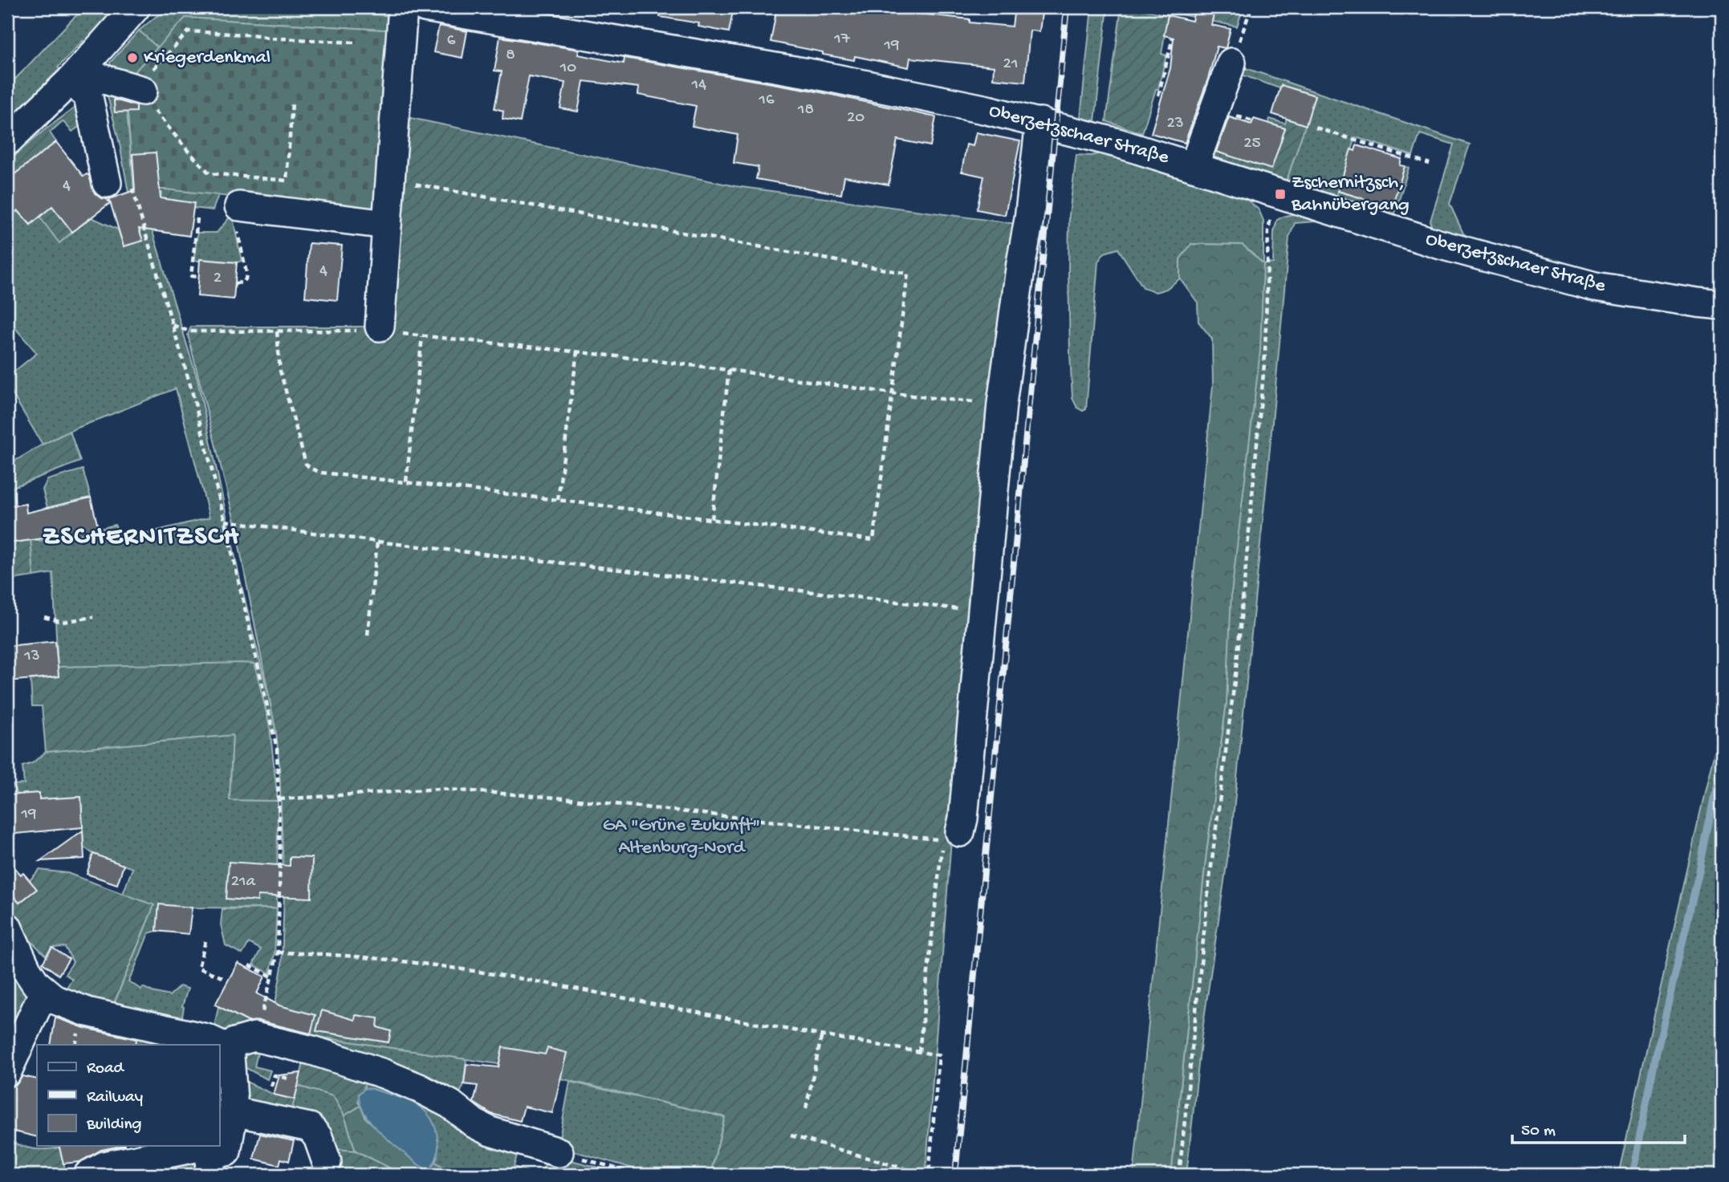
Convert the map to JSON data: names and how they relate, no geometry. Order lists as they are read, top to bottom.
{
  "streets": {
    "street": ["Oberzetzschaer Straße"]
  },
  "districts": ["ZSCHERNITZSCH"],
  "parks": ["GA \"Grüne Zukunft\" Altenburg-Nord"],
  "places": {
    "other": ["Kriegerdenkmal"],
    "transit": ["Zschernitzsch, Bahnübergang"]
  },
  "house_numbers": [
    "17",
    "6",
    "19",
    "8",
    "21",
    "10",
    "14",
    "16",
    "18",
    "20",
    "23",
    "25",
    "4",
    "4",
    "2",
    "13",
    "19",
    "21a"
  ],
  "legend": ["Road", "Railway", "Building"],
  "scale_bar": "50 m"
}
